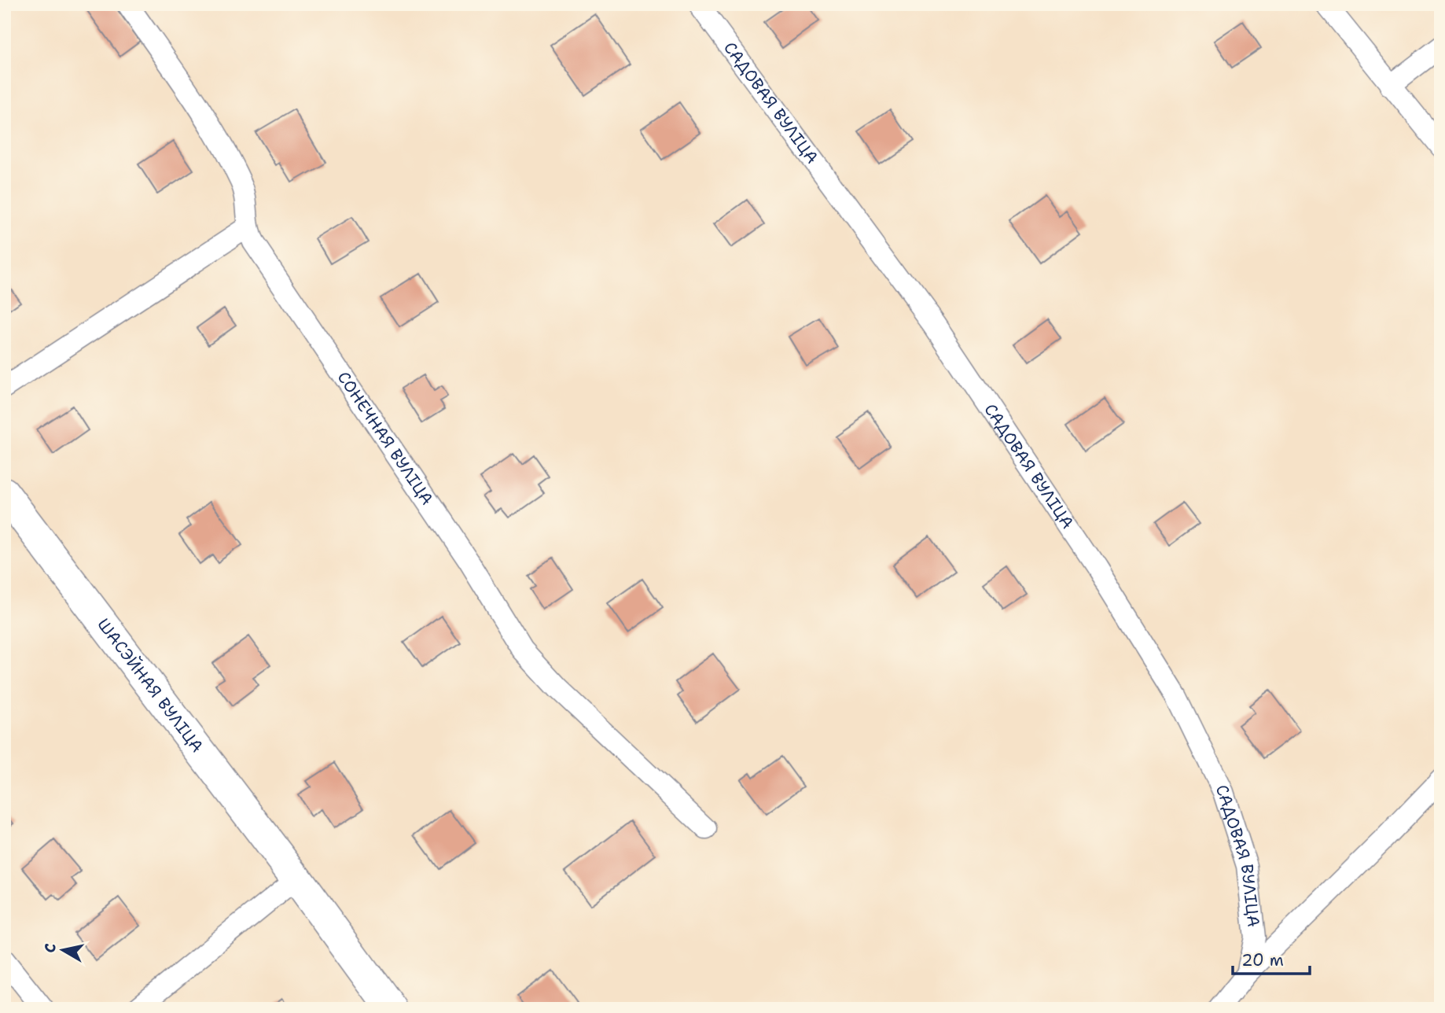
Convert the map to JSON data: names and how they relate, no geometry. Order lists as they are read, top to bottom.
{
  "streets": {
    "main road": ["ШАСЭЙНАЯ ВУЛІЦА"],
    "street": ["САДОВАЯ ВУЛІЦА", "СОНЕЧНАЯ ВУЛІЦА"]
  },
  "scale_bar": "20 m",
  "north": "left"
}
